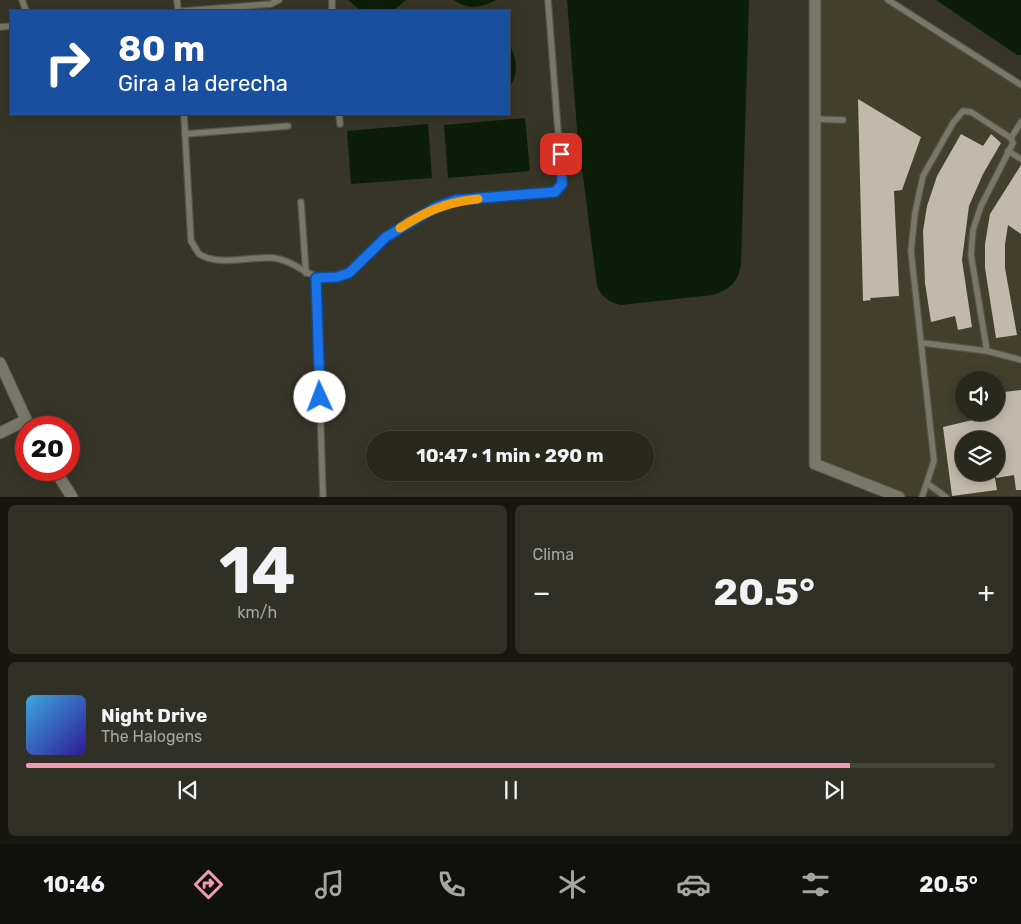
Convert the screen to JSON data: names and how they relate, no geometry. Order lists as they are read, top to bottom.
{
  "page": {
    "turn": ["80 m", "Gira a la derecha"],
    "limit": "20",
    "trip": "10:47 · 1 min · 290 m",
    "tile": [
      ["14", "km/h"],
      "Clima"
    ],
    "heat": ["−", "20.5°", "+"],
    "song": ["Night Drive", "The Halogens"],
    "tabs": ["10:46", "20.5°"]
  }
}
